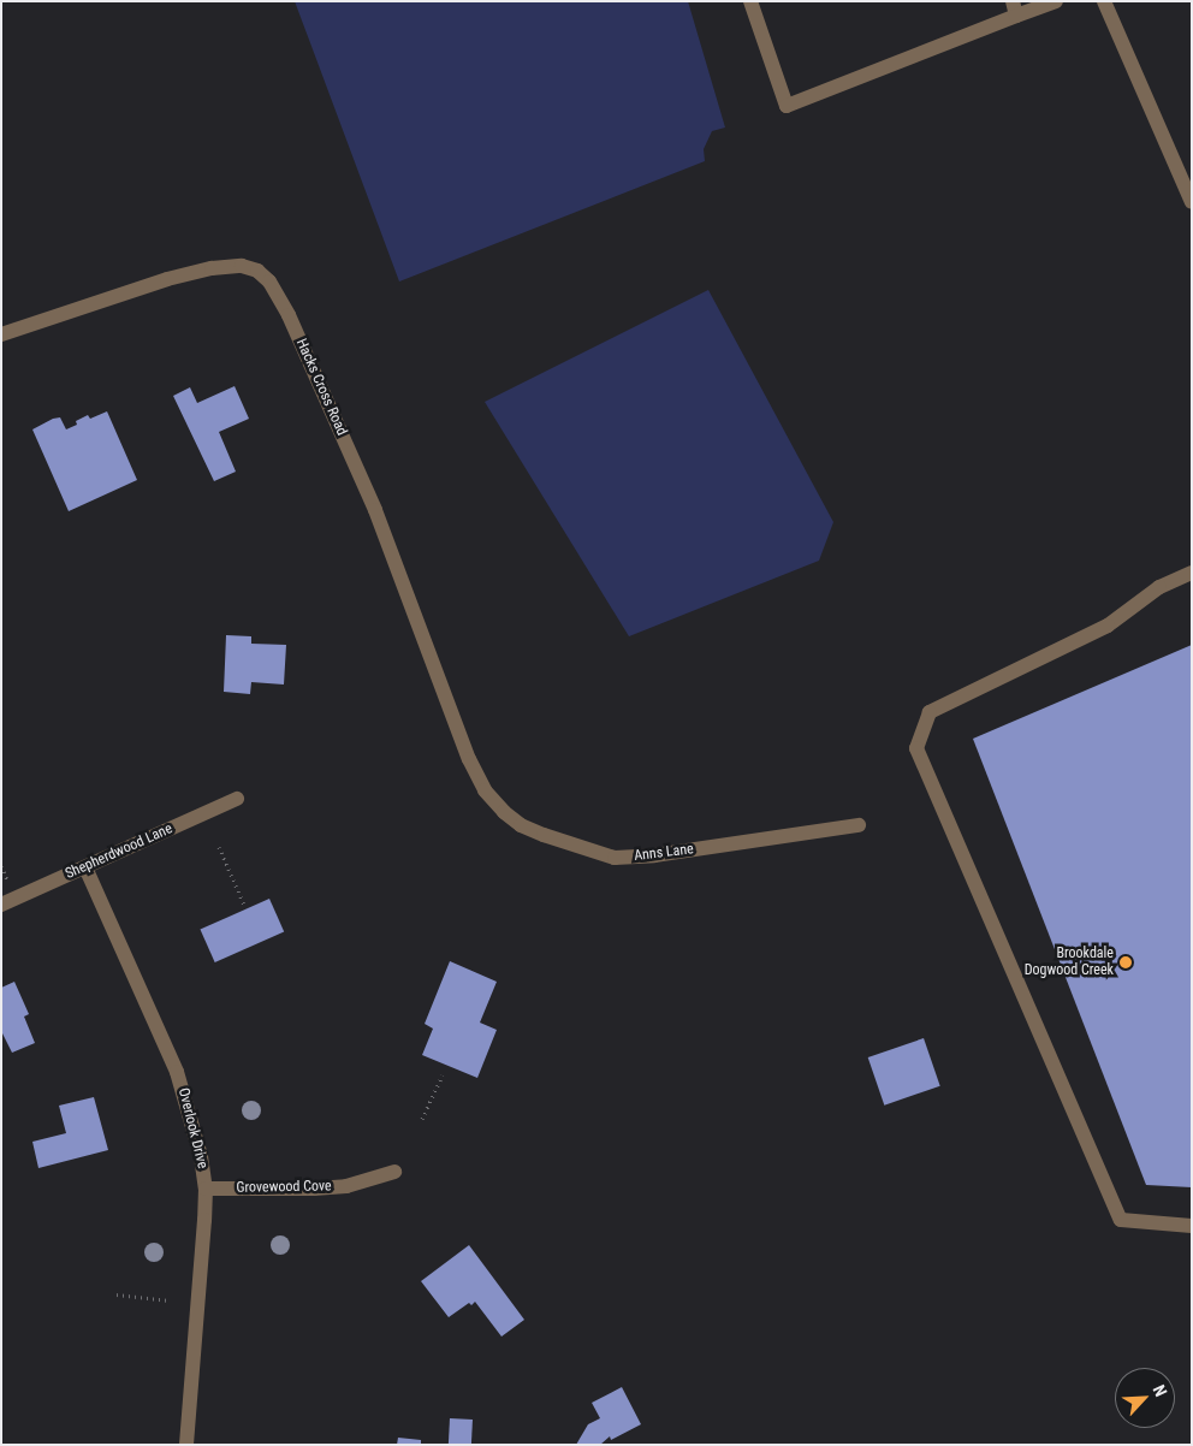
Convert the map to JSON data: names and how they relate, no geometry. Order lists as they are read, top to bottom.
{
  "streets": {
    "street": [
      "Hacks Cross Road",
      "Shepherdwood Lane",
      "Anns Lane",
      "Overlook Drive",
      "Grovewood Cove"
    ]
  },
  "crossings": [
    ["Hacks Cross Road", "Anns Lane"],
    ["Shepherdwood Lane", "Overlook Drive"],
    ["Overlook Drive", "Grovewood Cove"]
  ],
  "places": ["Brookdale Dogwood Creek"],
  "north": "top right"
}
